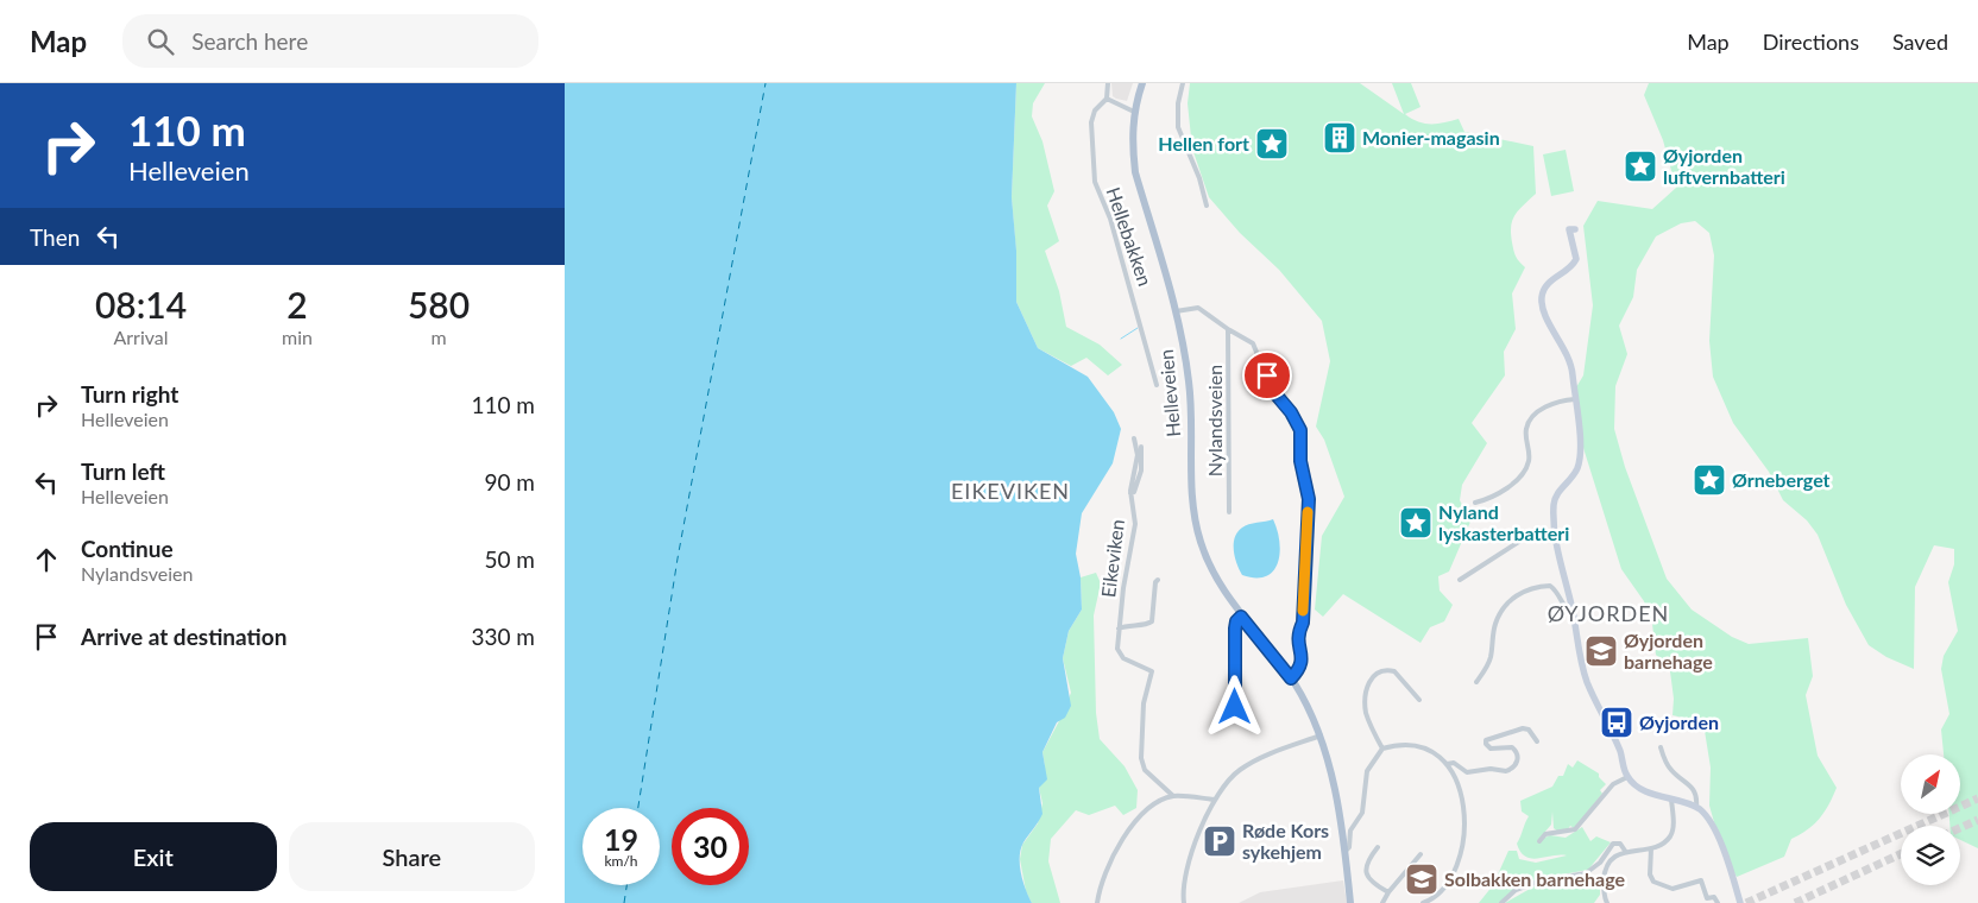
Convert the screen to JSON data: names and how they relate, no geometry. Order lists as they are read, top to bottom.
{
  "streets": {
    "main road": ["Helleveien"],
    "street": ["Hellebakken", "Nylandsveien", "Eikeviken"]
  },
  "districts": ["EIKEVIKEN", "ØYJORDEN"],
  "places": {
    "building": ["Monier-magasin"],
    "place": [
      "Hellen fort",
      "Øyjorden luftvernbatteri",
      "Ørneberget",
      "Nyland lyskasterbatteri"
    ],
    "school or university": ["Øyjorden barnehage", "Solbakken barnehage"],
    "bus stop": ["Øyjorden"],
    "parking": ["Røde Kors sykehjem"]
  },
  "north": "top right",
  "page": {
    "header": "Map",
    "search": "Search here",
    "nav": ["Map", "Directions", "Saved"],
    "turn": ["110 m", "Helleveien"],
    "then": "Then",
    "eta": [
      "08:14",
      "Arrival",
      "2",
      "min",
      "580",
      "m"
    ],
    "list": [
      {
        "name": "Turn right",
        "note": "Helleveien",
        "value": "110 m"
      },
      {
        "name": "Turn left",
        "note": "Helleveien",
        "value": "90 m"
      },
      {
        "name": "Continue",
        "note": "Nylandsveien",
        "value": "50 m"
      },
      {
        "name": "Arrive at destination",
        "value": "330 m"
      }
    ],
    "speed": "19 km/h",
    "limit": "30",
    "buttons": ["Exit", "Share"]
  }
}
